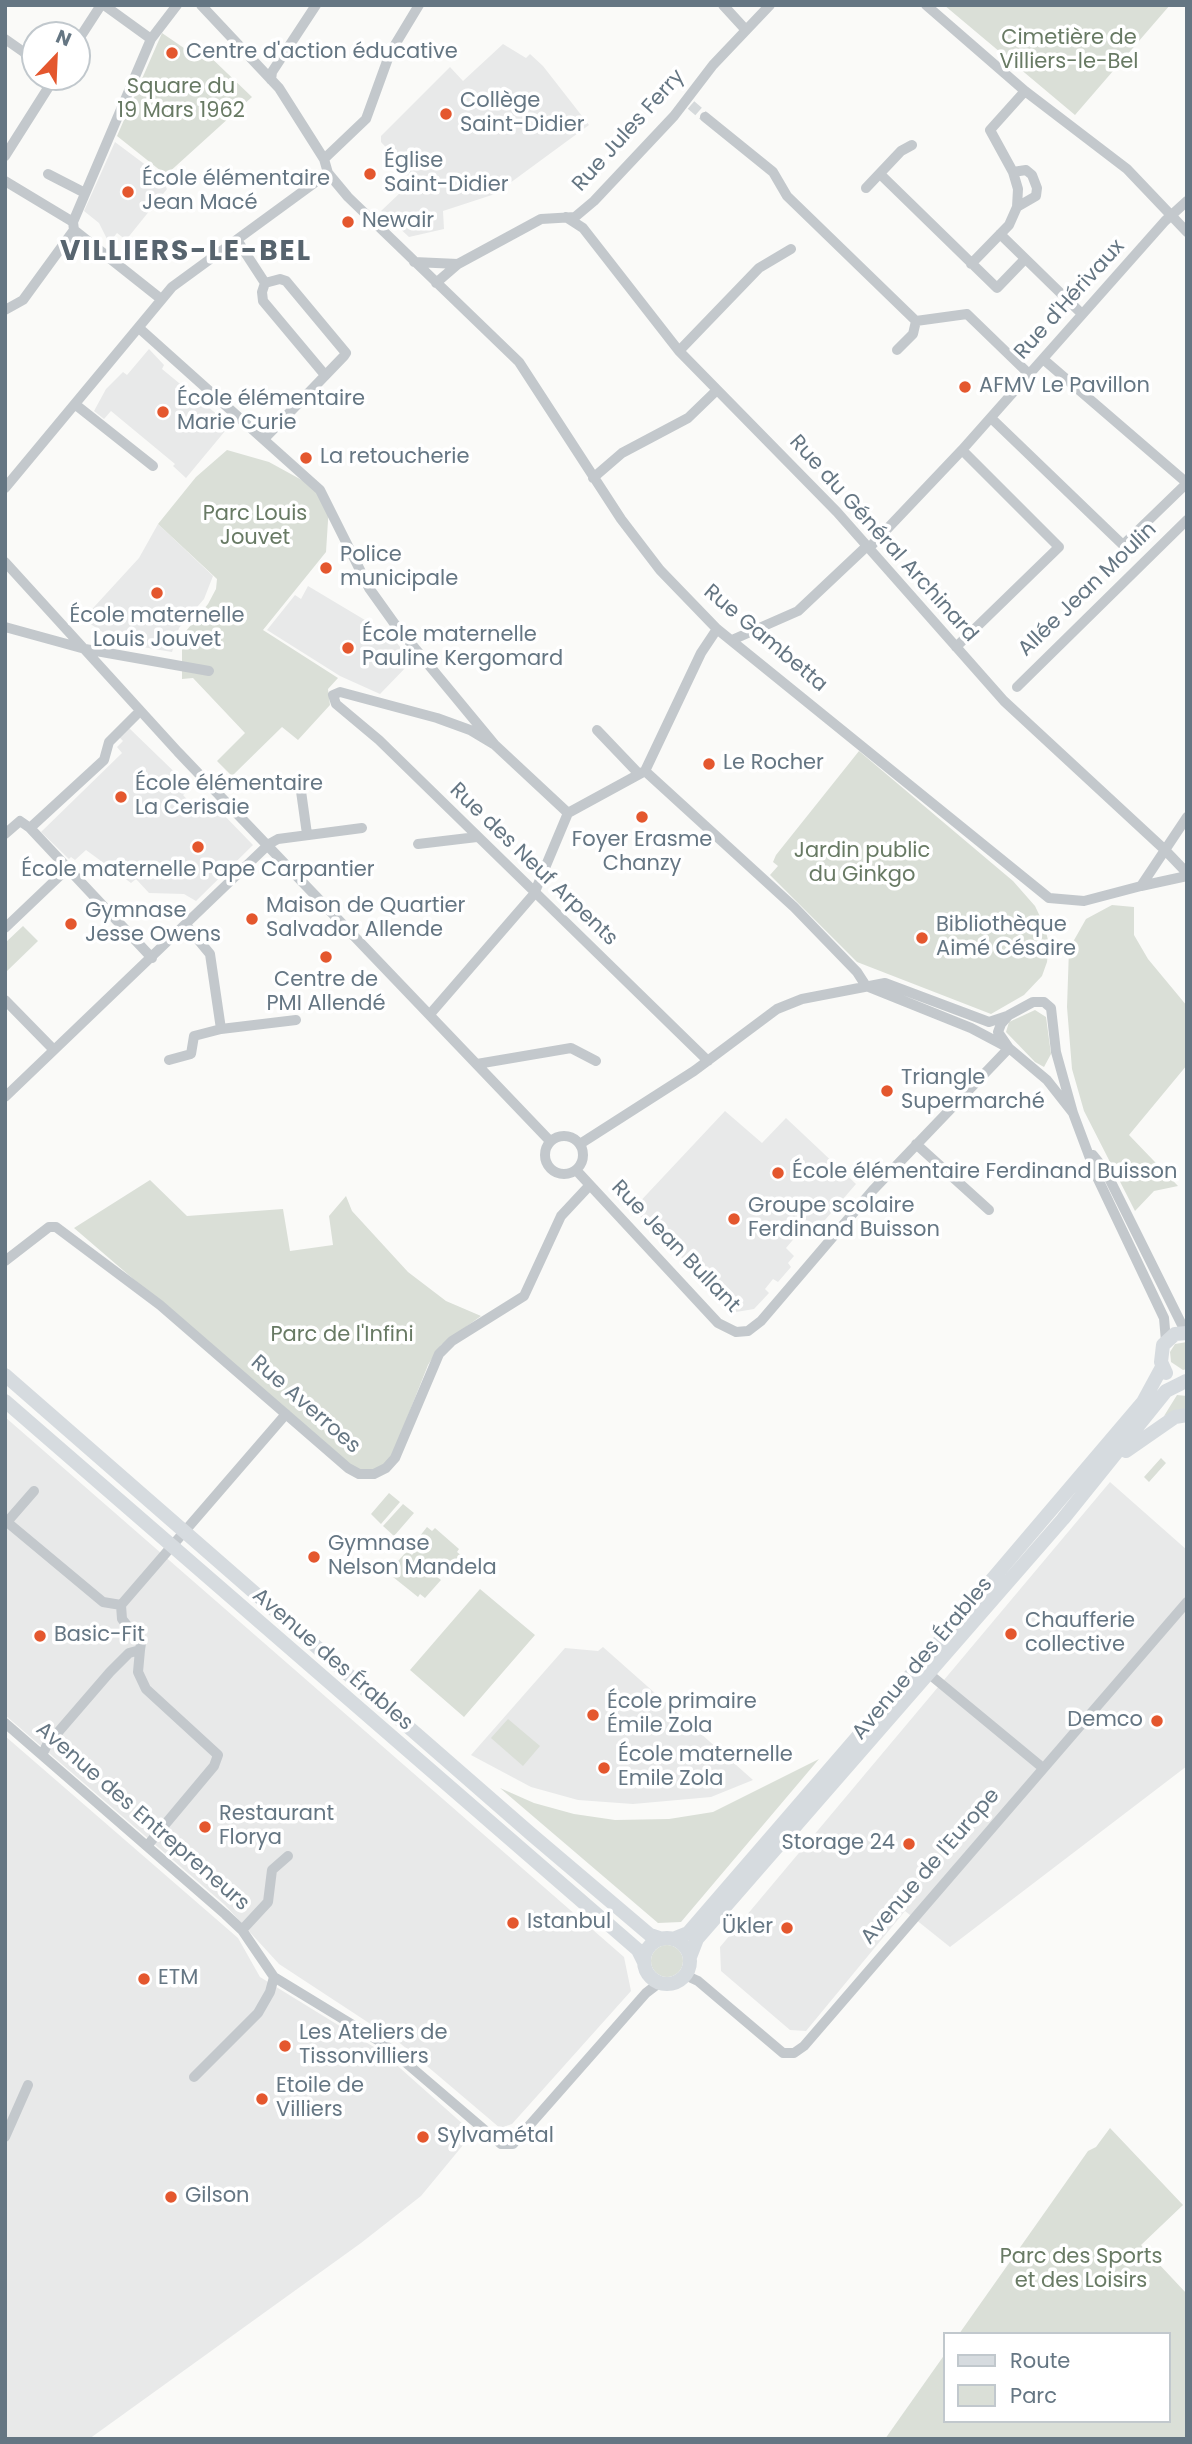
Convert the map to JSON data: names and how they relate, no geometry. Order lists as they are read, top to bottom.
{
  "streets": {
    "main road": ["Avenue des Érables"],
    "street": [
      "Rue Jules Ferry",
      "Rue d'Hérivaux",
      "Rue du Général Archinard",
      "Allée Jean Moulin",
      "Rue Gambetta",
      "Rue des Neuf Arpents",
      "Rue Jean Bullant",
      "Rue Averroes",
      "Avenue des Entrepreneurs",
      "Avenue de l'Europe"
    ]
  },
  "crossings": [
    ["Rue Jules Ferry", "Rue du Général Archinard"],
    ["Rue Jules Ferry", "Rue Gambetta"],
    ["Rue d'Hérivaux", "Rue du Général Archinard"],
    ["Rue d'Hérivaux", "Rue Gambetta"],
    ["Rue du Général Archinard", "Rue Gambetta"],
    ["Rue Jean Bullant", "Rue Averroes"],
    ["Avenue des Érables", "Avenue des Entrepreneurs"],
    ["Avenue des Érables", "Avenue de l'Europe"],
    ["Avenue des Entrepreneurs", "Avenue de l'Europe"]
  ],
  "districts": ["VILLIERS-LE-BEL"],
  "parks": [
    "Cimetière de Villiers-le-Bel",
    "Square du 19 Mars 1962",
    "Parc Louis Jouvet",
    "Jardin public du Ginkgo",
    "Parc de l'Infini",
    "Parc des Sports et des Loisirs"
  ],
  "places": [
    "Centre d'action éducative",
    "Collège Saint-Didier",
    "Église Saint-Didier",
    "École élémentaire Jean Macé",
    "Newair",
    "AFMV Le Pavillon",
    "École élémentaire Marie Curie",
    "La retoucherie",
    "Police municipale",
    "École maternelle Louis Jouvet",
    "École maternelle Pauline Kergomard",
    "Le Rocher",
    "École élémentaire La Cerisaie",
    "Foyer Erasme Chanzy",
    "École maternelle Pape Carpantier",
    "Maison de Quartier Salvador Allende",
    "Gymnase Jesse Owens",
    "Bibliothèque Aimé Césaire",
    "Centre de PMI Allendé",
    "Triangle Supermarché",
    "École élémentaire Ferdinand Buisson",
    "Groupe scolaire Ferdinand Buisson",
    "Gymnase Nelson Mandela",
    "Chaufferie collective",
    "Basic-Fit",
    "École primaire Émile Zola",
    "Demco",
    "École maternelle Emile Zola",
    "Restaurant Florya",
    "Storage 24",
    "Istanbul",
    "Ükler",
    "ETM",
    "Les Ateliers de Tissonvilliers",
    "Etoile de Villiers",
    "Sylvamétal",
    "Gilson"
  ],
  "legend": ["Route", "Parc"],
  "north": "top right"
}
